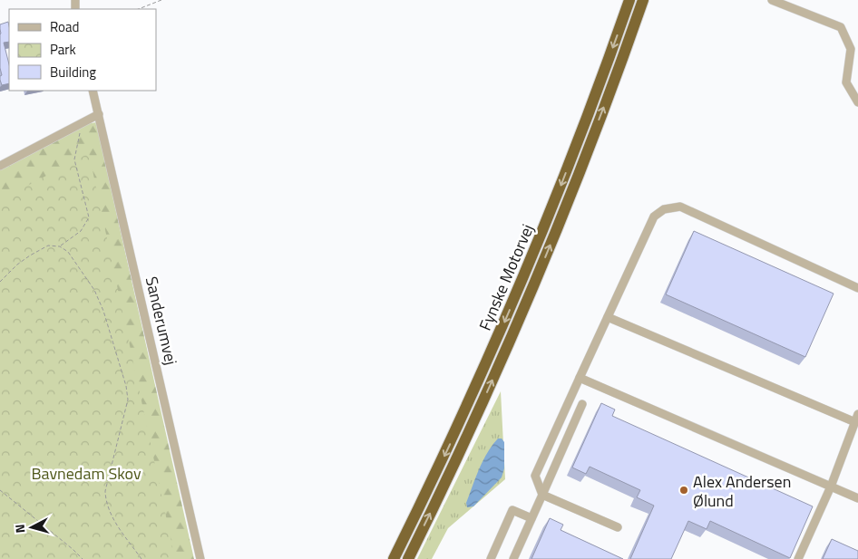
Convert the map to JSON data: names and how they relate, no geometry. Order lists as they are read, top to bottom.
{
  "streets": {
    "highway": ["Fynske Motorvej"],
    "street": ["Sanderumvej"]
  },
  "parks": ["Bavnedam Skov"],
  "places": ["Alex Andersen Ølund"],
  "legend": ["Road", "Park", "Building"],
  "north": "left"
}
